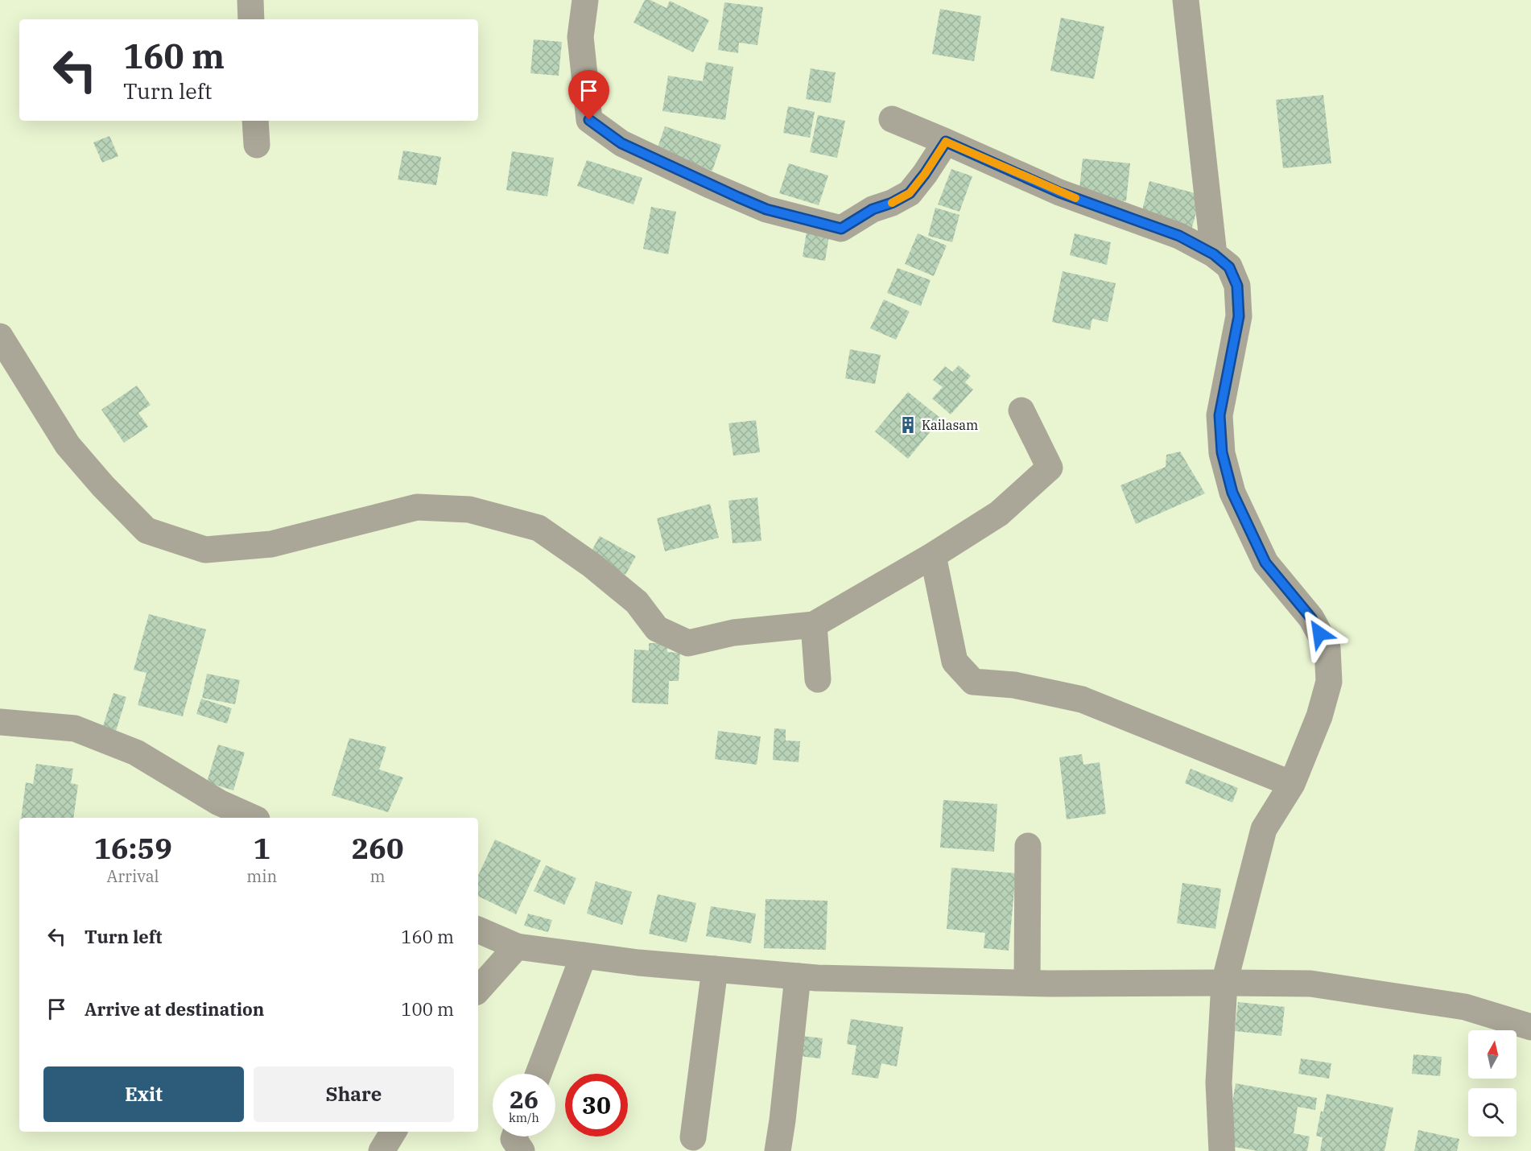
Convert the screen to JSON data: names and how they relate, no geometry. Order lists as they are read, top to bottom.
{
  "places": {
    "building": ["Kailasam"]
  },
  "north": "top",
  "page": {
    "turn": ["160 m", "Turn left"],
    "eta": [
      "16:59",
      "Arrival",
      "1",
      "min",
      "260",
      "m"
    ],
    "list": [
      {
        "name": "Turn left",
        "value": "160 m"
      },
      {
        "name": "Arrive at destination",
        "value": "100 m"
      }
    ],
    "buttons": ["Exit", "Share"],
    "speed": "26 km/h",
    "limit": "30"
  }
}
